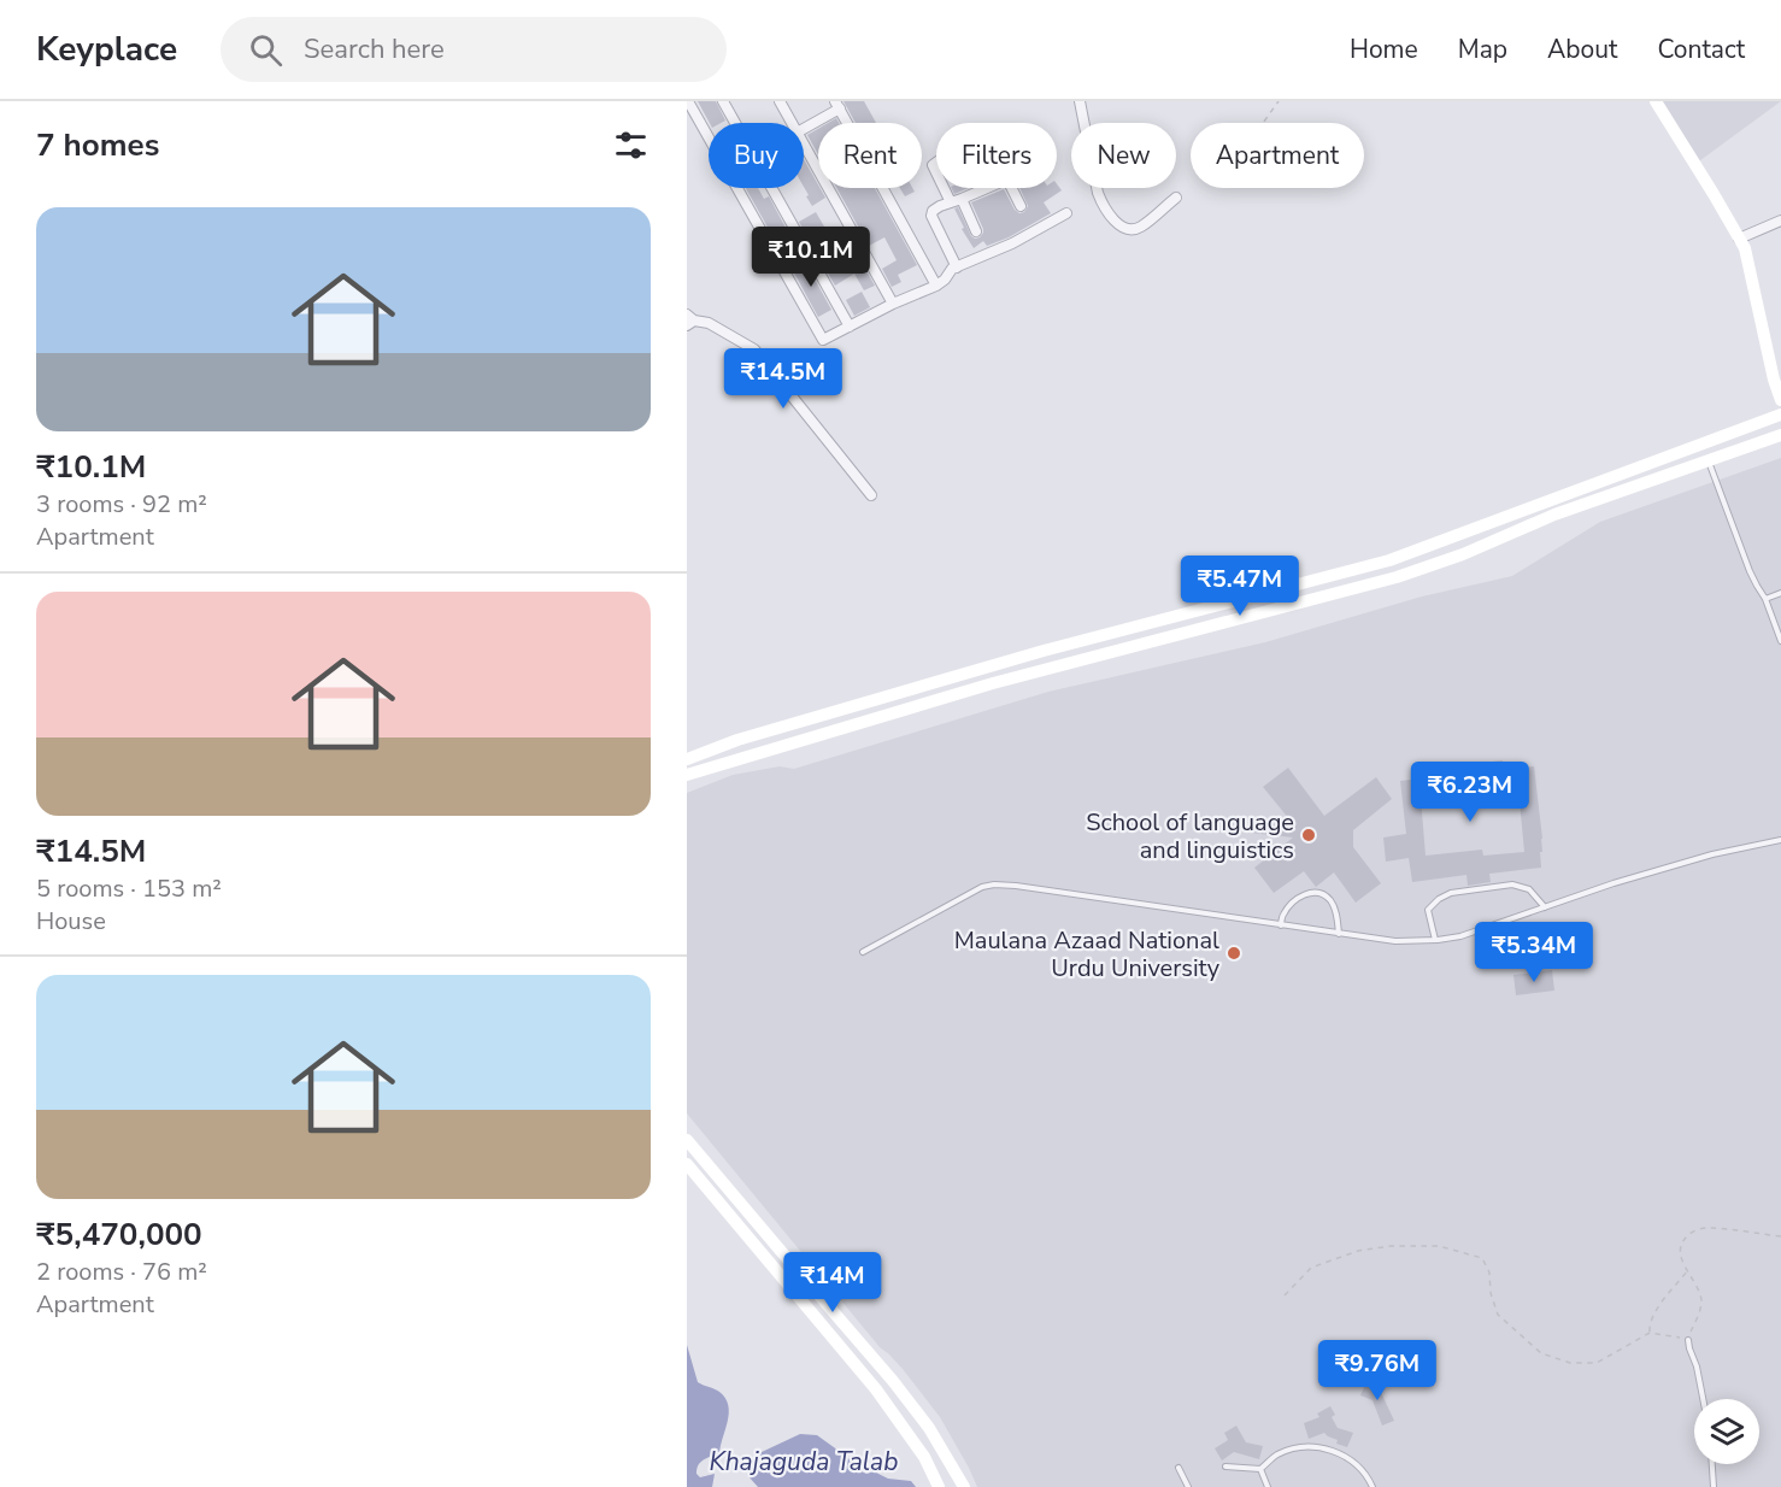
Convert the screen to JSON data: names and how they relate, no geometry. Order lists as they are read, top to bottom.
{
  "water": ["Khajaguda Talab"],
  "places": ["School of language and linguistics", "Maulana Azaad National Urdu University"],
  "page": {
    "header": "Keyplace",
    "search": "Search here",
    "nav": [
      "Home",
      "Map",
      "About",
      "Contact"
    ],
    "heading": "7 homes",
    "chip": [
      "Buy",
      "Rent",
      "Filters",
      "New",
      "Apartment"
    ],
    "list": [
      {
        "name": "₹10.1M",
        "note": "3 rooms · 92 m² · Apartment"
      },
      {
        "name": "₹14.5M",
        "note": "5 rooms · 153 m² · House"
      },
      {
        "name": "₹5,470,000",
        "note": "2 rooms · 76 m² · Apartment"
      }
    ],
    "price": [
      "₹10.1M",
      "₹14.5M",
      "₹5.47M",
      "₹6.23M",
      "₹5.34M",
      "₹14M",
      "₹9.76M"
    ]
  }
}
